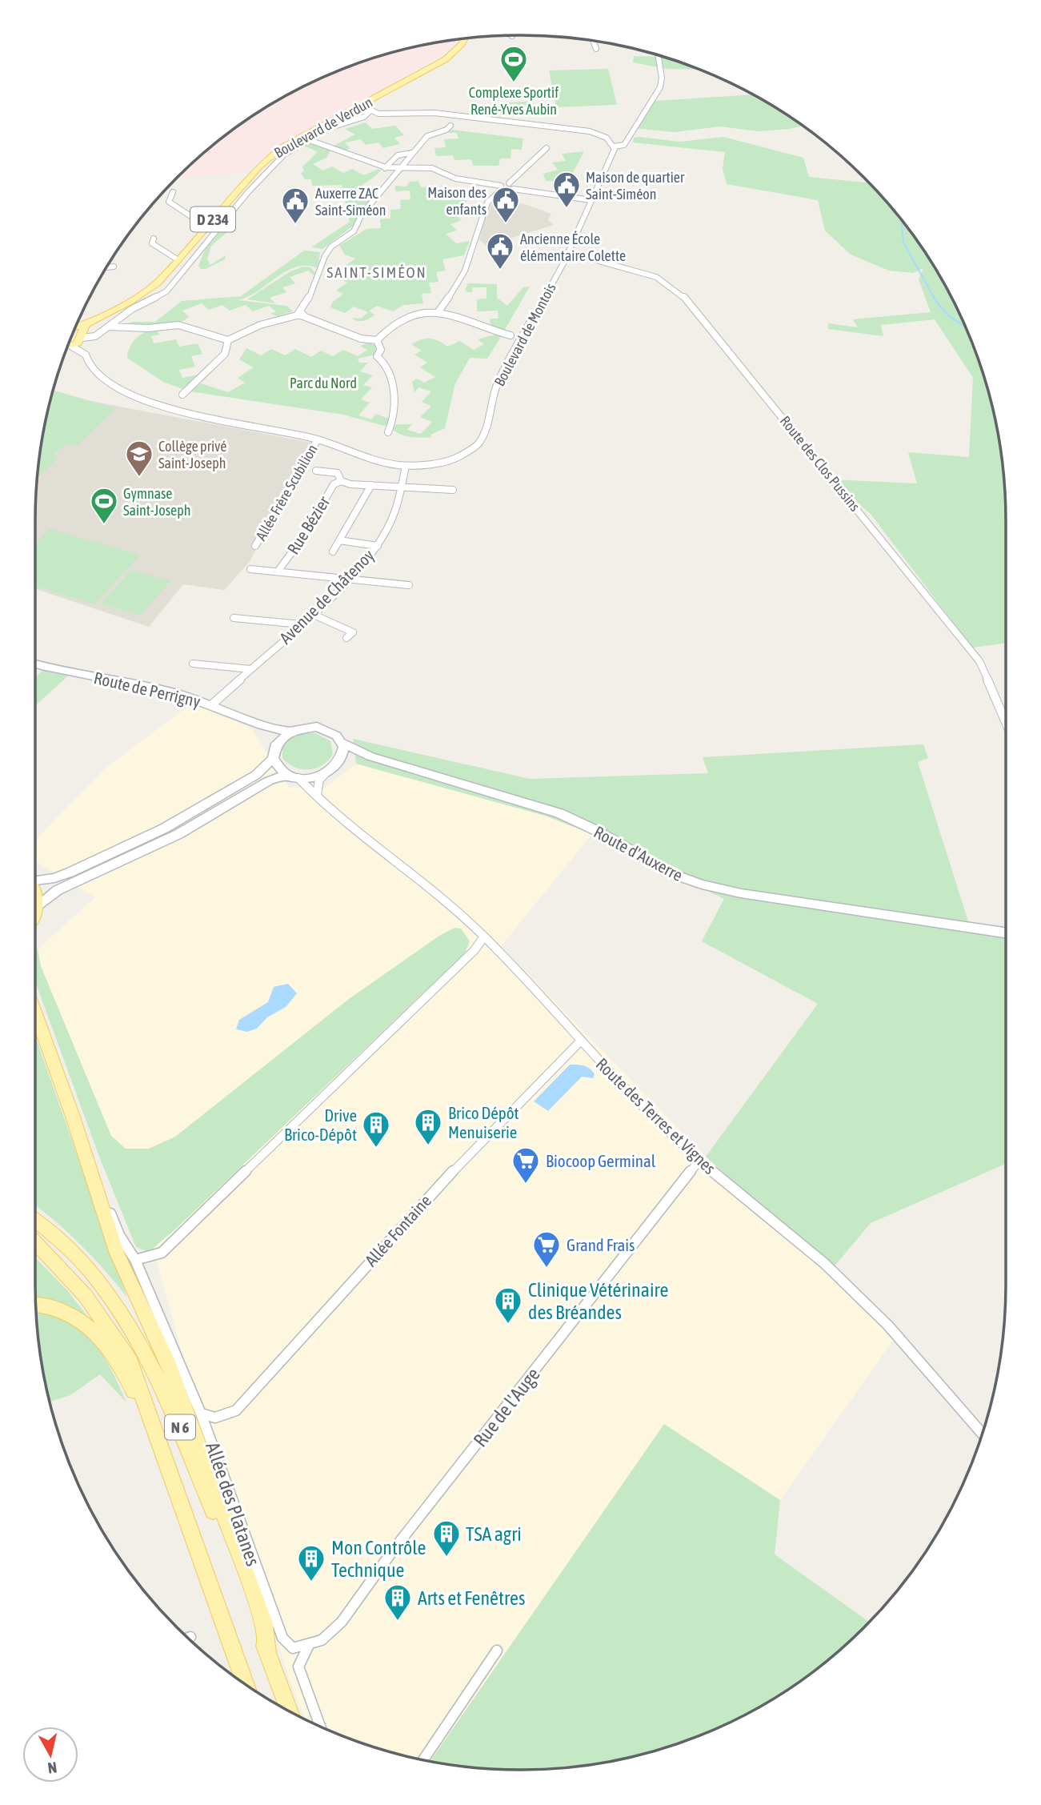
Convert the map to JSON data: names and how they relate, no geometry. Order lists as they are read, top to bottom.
{
  "streets": {
    "main road": ["Boulevard de Verdun", "D 234", "N 6"],
    "street": [
      "Boulevard de Montois",
      "Route des Clos Pussins",
      "Allée Frère Scubilion",
      "Rue Bézier",
      "Avenue de Châtenoy",
      "Route de Perrigny",
      "Route d'Auxerre",
      "Route des Terres et Vignes",
      "Allée Fontaine",
      "Rue de l'Auge",
      "Allée des Platanes"
    ]
  },
  "crossings": [
    ["Boulevard de Verdun", "D 234"],
    ["Boulevard de Montois", "Route des Clos Pussins"],
    ["Boulevard de Montois", "Allée Frère Scubilion"],
    ["Boulevard de Montois", "Avenue de Châtenoy"],
    ["Avenue de Châtenoy", "Route de Perrigny"],
    ["Route de Perrigny", "Route d'Auxerre"],
    ["Route de Perrigny", "Route des Terres et Vignes"],
    ["Route d'Auxerre", "Route des Terres et Vignes"],
    ["Route des Terres et Vignes", "Allée Fontaine"],
    ["Route des Terres et Vignes", "Rue de l'Auge"],
    ["Allée Fontaine", "Allée des Platanes"],
    ["Rue de l'Auge", "Allée des Platanes"]
  ],
  "districts": ["SAINT-SIMÉON"],
  "parks": ["Parc du Nord"],
  "places": {
    "sports": ["Complexe Sportif René-Yves Aubin", "Gymnase Saint-Joseph"],
    "public building": [
      "Maison de quartier Saint-Siméon",
      "Maison des enfants",
      "Auxerre ZAC Saint-Siméon",
      "Ancienne École élémentaire Colette"
    ],
    "school or university": ["Collège privé Saint-Joseph"],
    "building": [
      "Brico Dépôt Menuiserie",
      "Drive Brico-Dépôt",
      "Clinique Vétérinaire des Bréandes",
      "TSA agri",
      "Mon Contrôle Technique",
      "Arts et Fenêtres"
    ],
    "supermarket": ["Biocoop Germinal", "Grand Frais"]
  },
  "north": "bottom"
}
